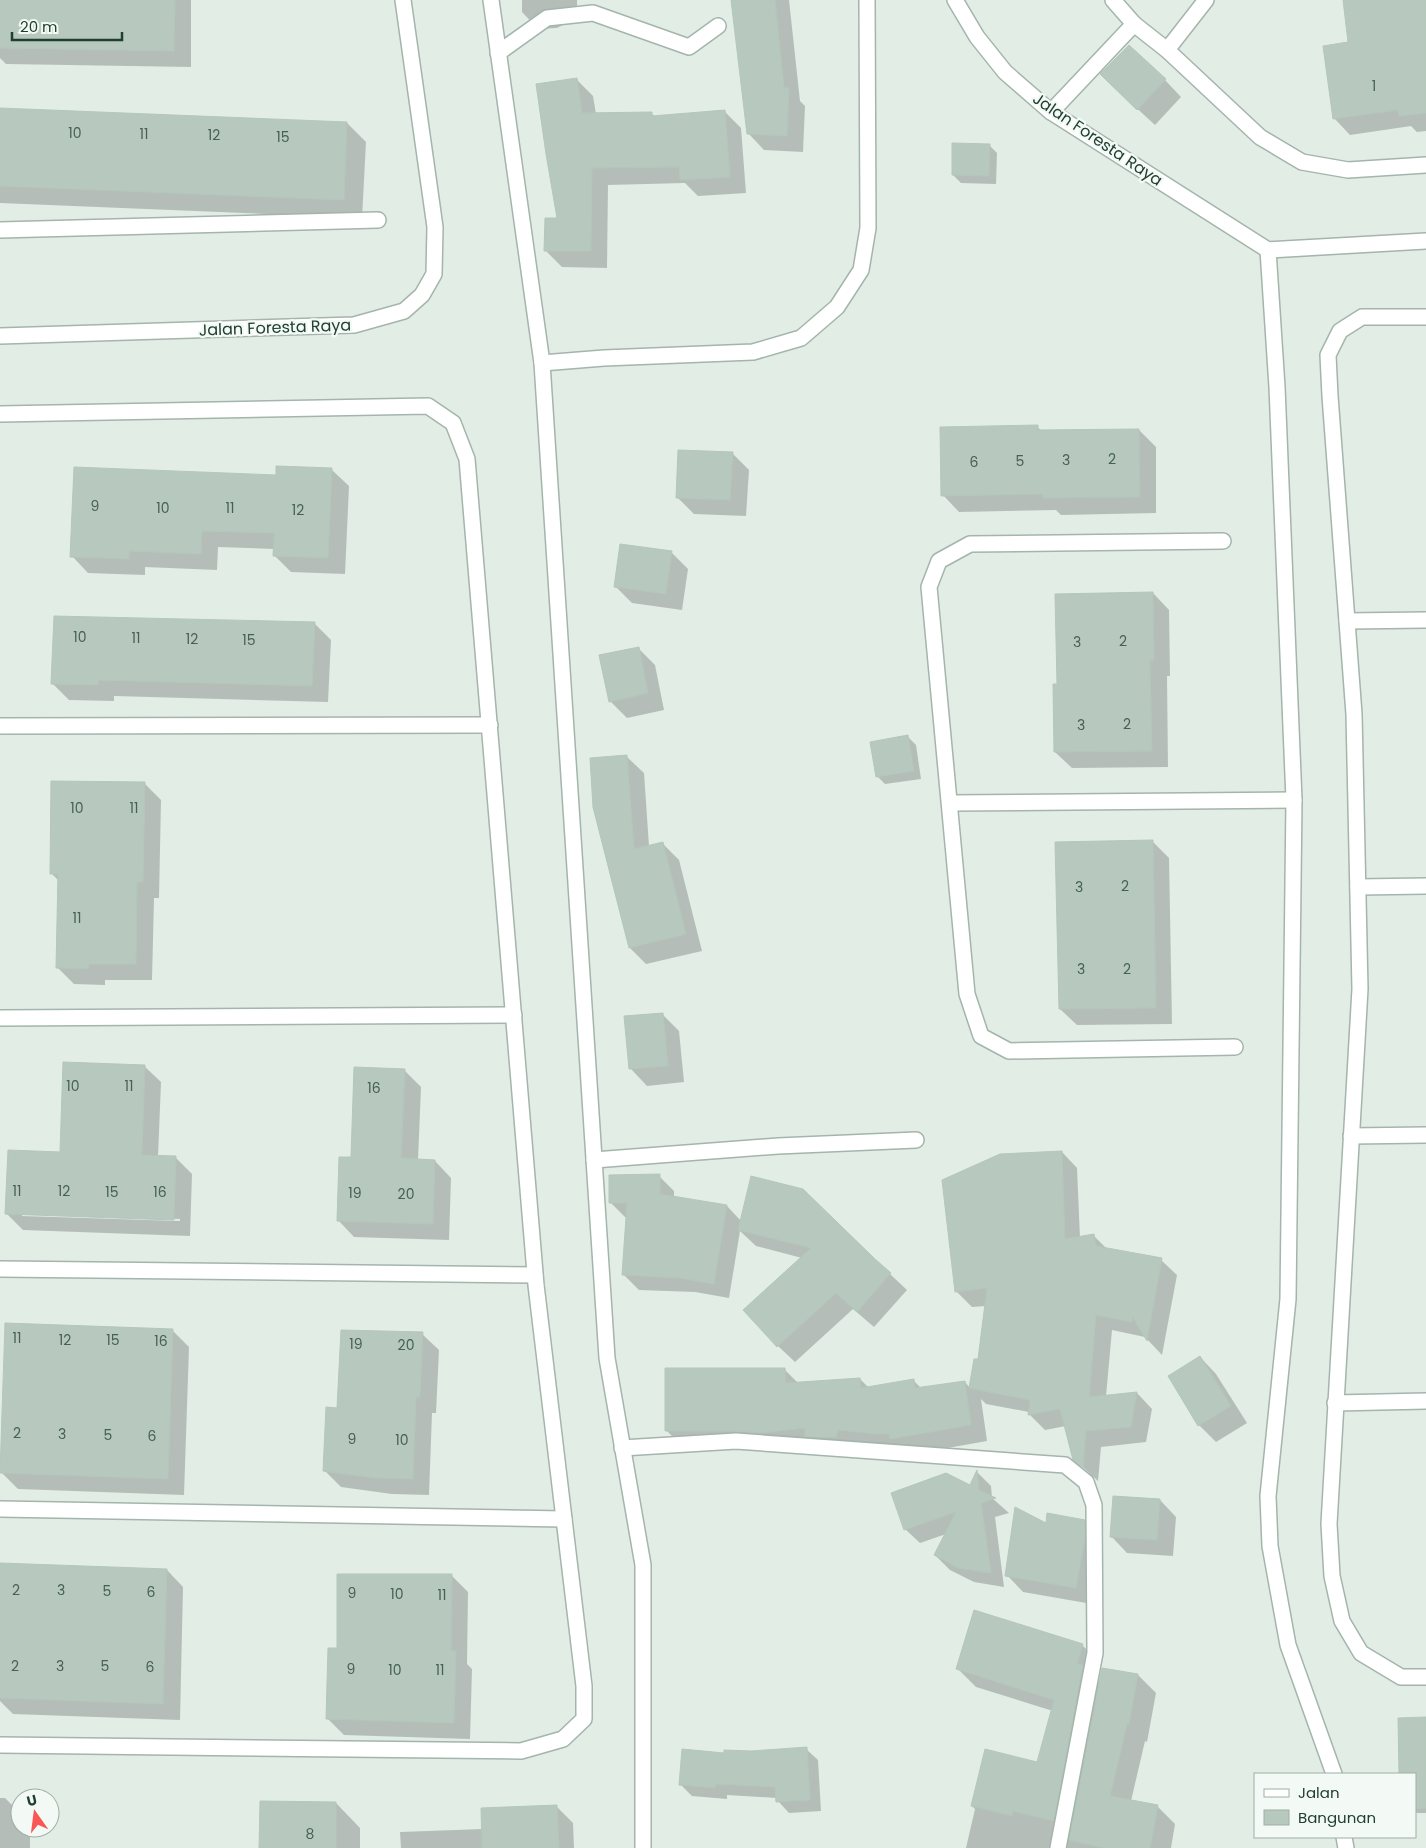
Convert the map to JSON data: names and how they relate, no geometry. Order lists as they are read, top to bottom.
{
  "streets": {
    "street": ["Jalan Foresta Raya"]
  },
  "house_numbers": [
    "1",
    "10",
    "11",
    "12",
    "15",
    "2",
    "3",
    "5",
    "6",
    "9",
    "10",
    "11",
    "12",
    "10",
    "11",
    "12",
    "15",
    "2",
    "3",
    "2",
    "3",
    "10",
    "11",
    "2",
    "3",
    "11",
    "3",
    "2",
    "10",
    "11",
    "16",
    "11",
    "12",
    "15",
    "16",
    "19",
    "20",
    "11",
    "12",
    "15",
    "16",
    "19",
    "20",
    "2",
    "3",
    "5",
    "6",
    "9",
    "10",
    "2",
    "3",
    "5",
    "6",
    "9",
    "10",
    "11",
    "2",
    "3",
    "5",
    "6",
    "9",
    "10",
    "11",
    "8"
  ],
  "legend": ["Jalan", "Bangunan"],
  "scale_bar": "20 m",
  "north": "top"
}
